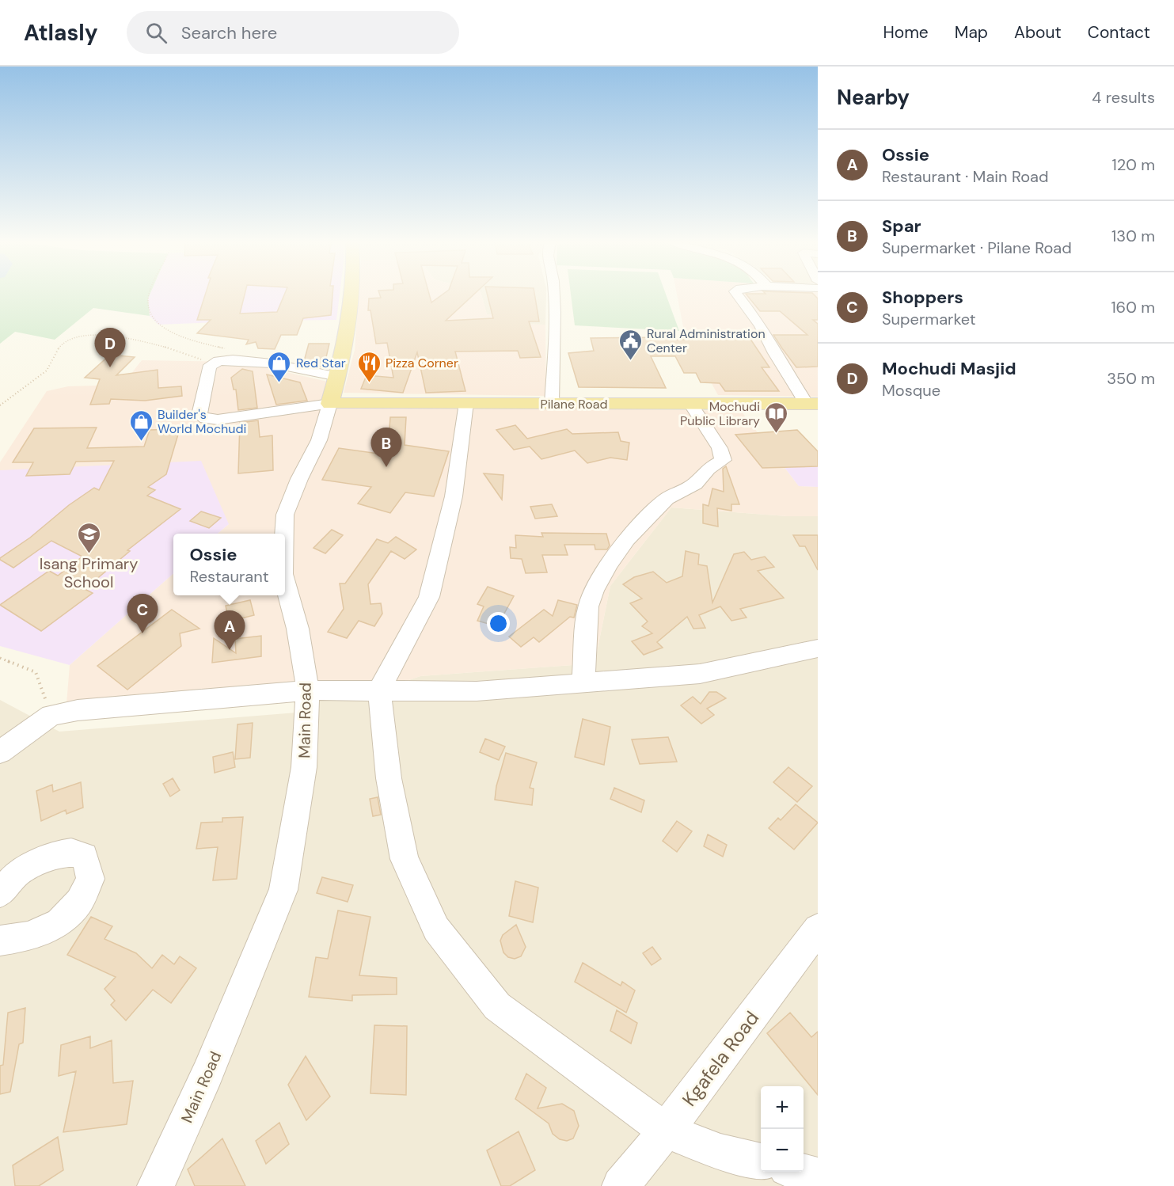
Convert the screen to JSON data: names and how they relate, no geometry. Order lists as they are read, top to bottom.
{
  "streets": {
    "main road": ["Pilane Road", "Main Road"],
    "street": ["Kgafela Road"]
  },
  "crossings": [
    ["Pilane Road", "Main Road"]
  ],
  "places": {
    "public building": ["Rural Administration Center"],
    "shop": ["Red Star", "Builder's World Mochudi"],
    "restaurant": ["Pizza Corner"],
    "library": ["Mochudi Public Library"],
    "school or university": ["Isang Primary School"]
  },
  "page": {
    "header": "Atlasly",
    "search": "Search here",
    "nav": [
      "Home",
      "Map",
      "About",
      "Contact"
    ],
    "heading": ["Nearby", "4 results"],
    "list": [
      {
        "mark": "A",
        "name": "Ossie",
        "note": "Restaurant · Main Road",
        "value": "120 m"
      },
      {
        "mark": "B",
        "name": "Spar",
        "note": "Supermarket · Pilane Road",
        "value": "130 m"
      },
      {
        "mark": "C",
        "name": "Shoppers",
        "note": "Supermarket",
        "value": "160 m"
      },
      {
        "mark": "D",
        "name": "Mochudi Masjid",
        "note": "Mosque",
        "value": "350 m"
      }
    ],
    "pins": [
      "D",
      "B",
      "C",
      "A"
    ],
    "popup": ["Ossie", "Restaurant"],
    "map_buttons": ["+", "−"]
  }
}
